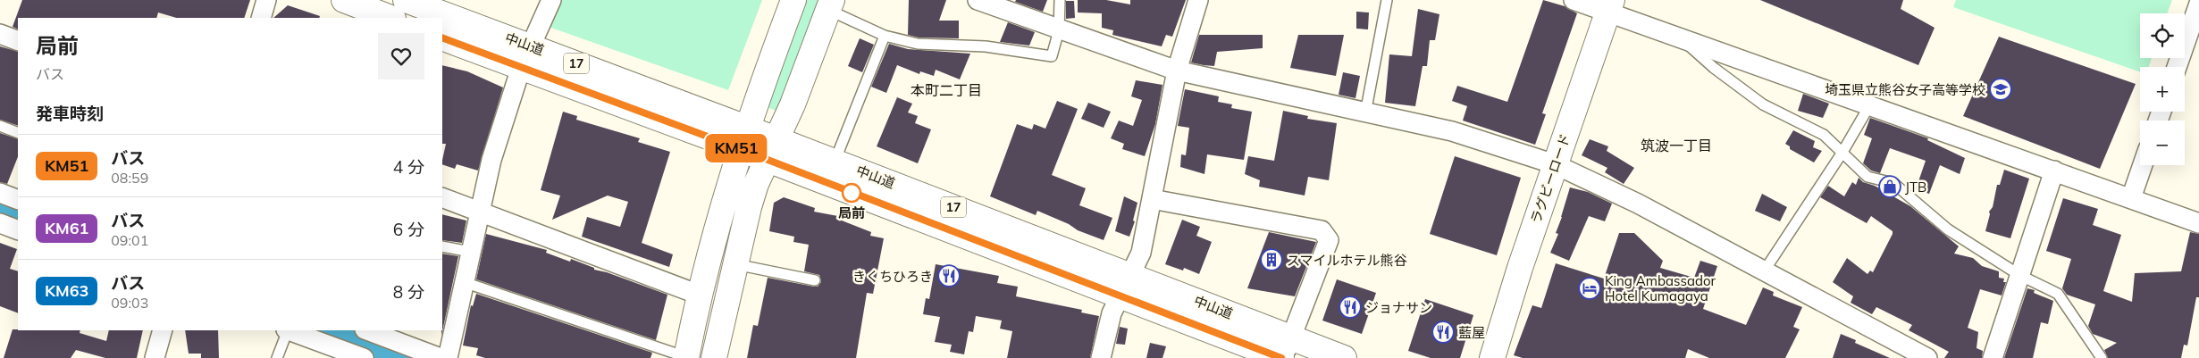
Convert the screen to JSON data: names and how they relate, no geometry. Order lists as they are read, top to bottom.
{
  "streets": {
    "main road": ["中山道", "17", "ラグビーロード"]
  },
  "districts": ["本町二丁目", "筑波一丁目"],
  "places": {
    "school or university": ["埼玉県立熊谷女子高等学校"],
    "shop": ["JTB"],
    "other": ["局前"],
    "building": ["スマイルホテル熊谷"],
    "restaurant": ["きくちひろき", "ジョナサン", "藍屋"],
    "hotel": ["King Ambassador Hotel Kumagaya"]
  },
  "lines": ["bus line KM51"],
  "page": {
    "on_map": "KM51",
    "map_buttons": ["+", "−"],
    "heading": [
      ["局前", "バス"],
      "発車時刻"
    ],
    "list": [
      {
        "mark": "KM51",
        "name": "バス",
        "note": "08:59",
        "value": "4 分"
      },
      {
        "mark": "KM61",
        "name": "バス",
        "note": "09:01",
        "value": "6 分"
      },
      {
        "mark": "KM63",
        "name": "バス",
        "note": "09:03",
        "value": "8 分"
      }
    ]
  }
}
